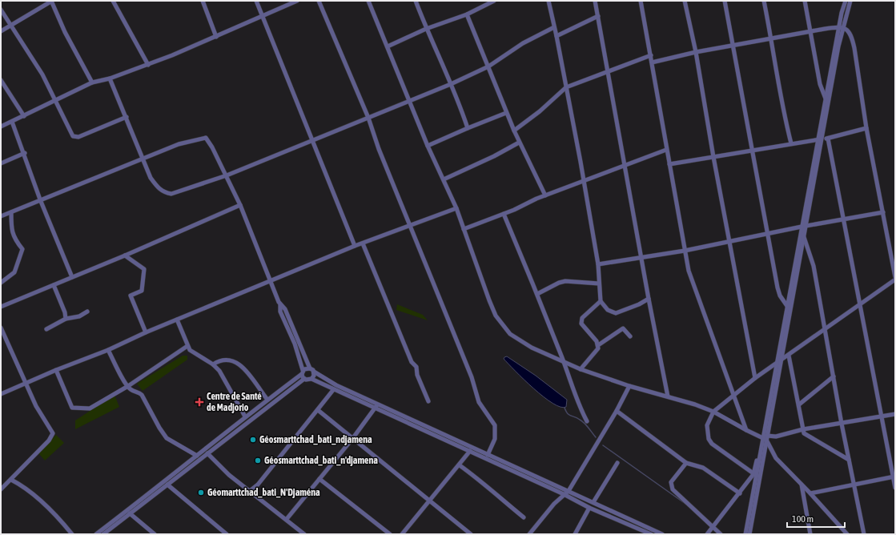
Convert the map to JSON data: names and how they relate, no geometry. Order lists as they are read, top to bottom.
{
  "places": {
    "health": ["Centre de Santé de Madjorio"],
    "other": ["Géosmarttchad_bati_ndjamena", "Géosmarttchad_bati_n'djamena", "Géomarttchad_bati_N'Djaména"]
  },
  "scale_bar": "100 m"
}
